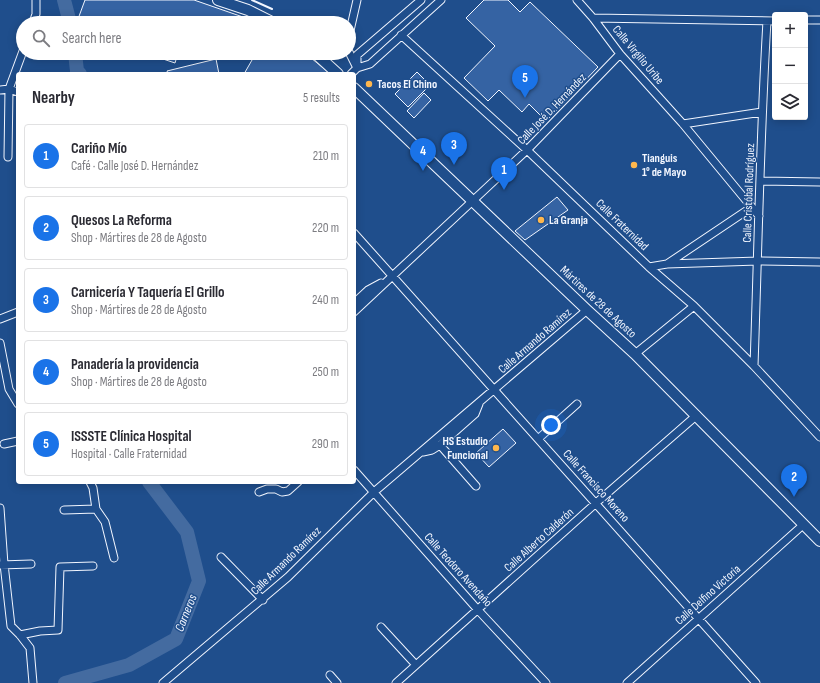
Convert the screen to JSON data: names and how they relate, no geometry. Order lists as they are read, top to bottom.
{
  "streets": {
    "main road": ["Mártires de 28 de Agosto"],
    "street": [
      "Calle Virgilio Uribe",
      "Calle José D. Hernández",
      "Calle Cristóbal Rodríguez",
      "Calle Fraternidad",
      "Calle Armando Ramírez",
      "Calle Francisco Moreno",
      "Calle Alberto Calderón",
      "Calle Teodoro Avendaño",
      "Calle Delfino Victoria"
    ]
  },
  "crossings": [
    ["Calle Virgilio Uribe", "Calle José D. Hernández"],
    ["Calle Virgilio Uribe", "Calle Cristóbal Rodríguez"],
    ["Calle José D. Hernández", "Calle Fraternidad"],
    ["Calle José D. Hernández", "Mártires de 28 de Agosto"],
    ["Calle José D. Hernández", "Calle Francisco Moreno"],
    ["Calle Cristóbal Rodríguez", "Calle Fraternidad"],
    ["Mártires de 28 de Agosto", "Calle Armando Ramírez"],
    ["Mártires de 28 de Agosto", "Calle Alberto Calderón"],
    ["Mártires de 28 de Agosto", "Calle Delfino Victoria"],
    ["Calle Armando Ramírez", "Calle Francisco Moreno"],
    ["Calle Armando Ramírez", "Calle Teodoro Avendaño"],
    ["Calle Francisco Moreno", "Calle Alberto Calderón"],
    ["Calle Francisco Moreno", "Calle Delfino Victoria"],
    ["Calle Alberto Calderón", "Calle Teodoro Avendaño"]
  ],
  "water": ["Carneros"],
  "places": [
    "Tacos El Chino",
    "Tianguis 1° de Mayo",
    "La Granja",
    "HS Estudio Funcional"
  ],
  "page": {
    "map_buttons": ["+", "−"],
    "search": "Search here",
    "pins": [
      "5",
      "3",
      "4",
      "1",
      "2"
    ],
    "heading": ["Nearby", "5 results"],
    "list": [
      {
        "mark": "1",
        "name": "Cariño Mío",
        "note": "Café · Calle José D. Hernández",
        "value": "210 m"
      },
      {
        "mark": "2",
        "name": "Quesos La Reforma",
        "note": "Shop · Mártires de 28 de Agosto",
        "value": "220 m"
      },
      {
        "mark": "3",
        "name": "Carnicería Y Taquería El Grillo",
        "note": "Shop · Mártires de 28 de Agosto",
        "value": "240 m"
      },
      {
        "mark": "4",
        "name": "Panadería la providencia",
        "note": "Shop · Mártires de 28 de Agosto",
        "value": "250 m"
      },
      {
        "mark": "5",
        "name": "ISSSTE Clínica Hospital",
        "note": "Hospital · Calle Fraternidad",
        "value": "290 m"
      }
    ]
  }
}
